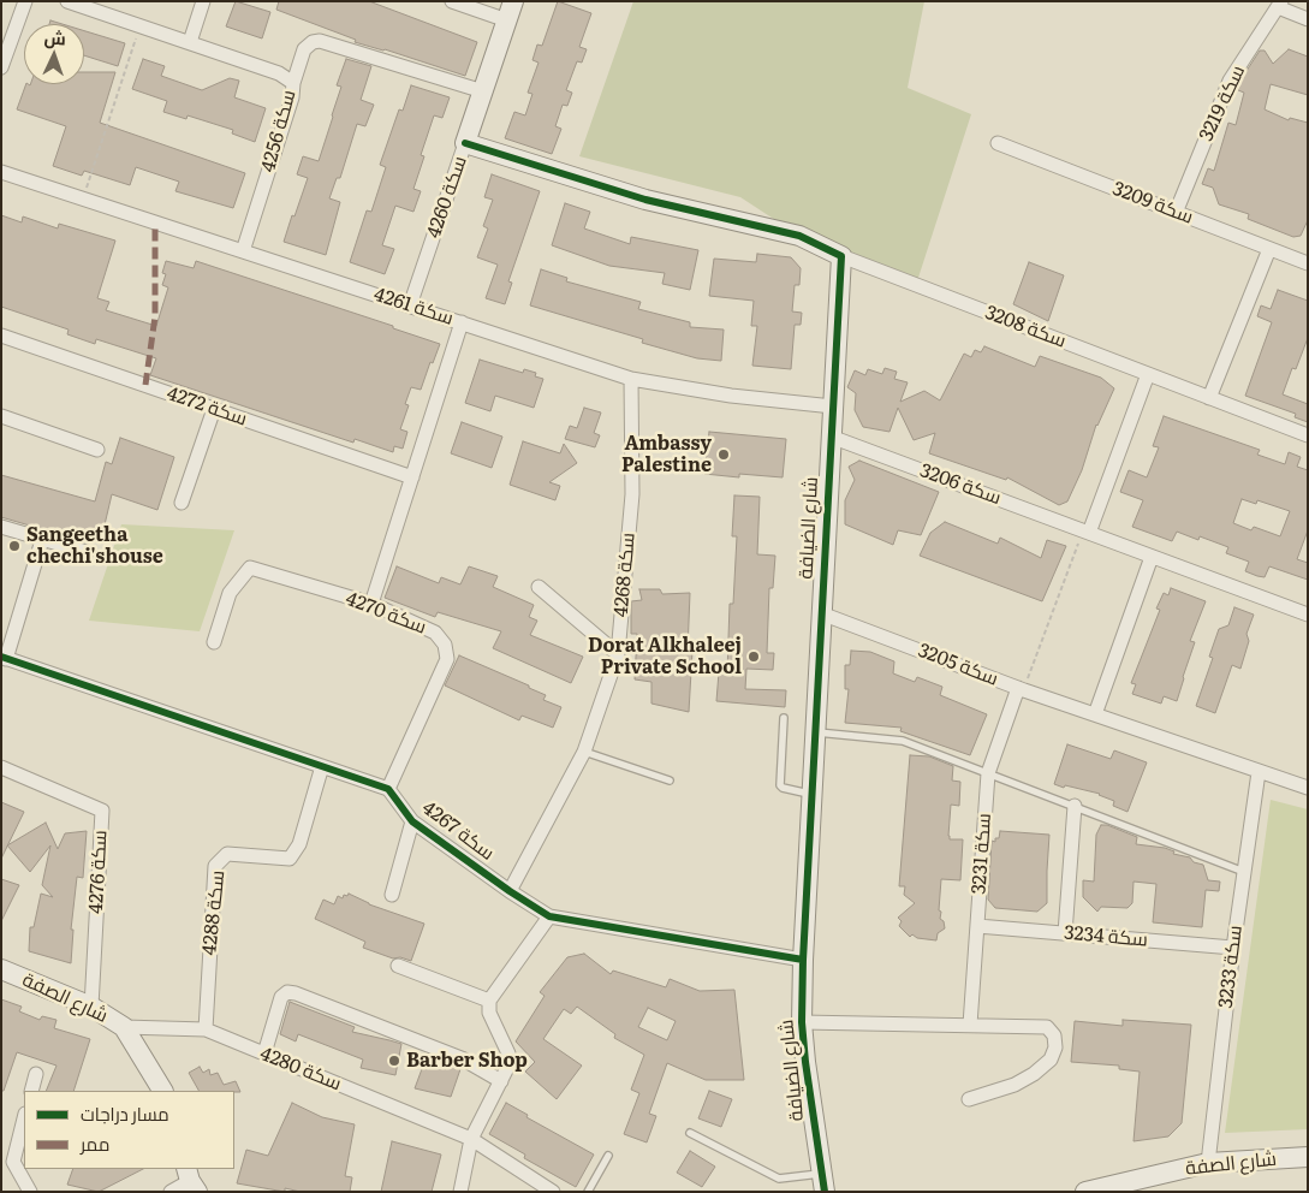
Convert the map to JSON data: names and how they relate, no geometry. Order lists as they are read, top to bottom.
{
  "streets": {
    "street": [
      "سكة 3219",
      "سكة 4256",
      "سكة 4260",
      "سكة 3209",
      "سكة 4261",
      "سكة 3208",
      "سكة 4272",
      "سكة 3206",
      "شارع الضيافة",
      "سكة 4268",
      "سكة 4270",
      "سكة 3205",
      "سكة 4267",
      "سكة 3231",
      "سكة 4276",
      "سكة 4288",
      "سكة 3234",
      "سكة 3233",
      "شارع الصفة",
      "سكة 4280"
    ]
  },
  "crossings": [
    ["سكة 3219", "سكة 3209"],
    ["سكة 4256", "سكة 4261"],
    ["سكة 4260", "سكة 4261"],
    ["سكة 4261", "شارع الضيافة"],
    ["سكة 4261", "سكة 4268"],
    ["سكة 3208", "شارع الضيافة"],
    ["سكة 3206", "شارع الضيافة"],
    ["شارع الضيافة", "سكة 3205"],
    ["شارع الضيافة", "سكة 4267"],
    ["سكة 4268", "سكة 4267"],
    ["سكة 4270", "سكة 4267"],
    ["سكة 3205", "سكة 3231"],
    ["سكة 3205", "سكة 3233"],
    ["سكة 3231", "سكة 3234"],
    ["سكة 4276", "شارع الصفة"],
    ["سكة 4288", "سكة 4280"],
    ["سكة 3234", "سكة 3233"],
    ["سكة 3233", "شارع الصفة"],
    ["شارع الصفة", "سكة 4280"]
  ],
  "places": [
    "Ambassy Palestine",
    "Sangeetha chechi'shouse",
    "Dorat Alkhaleej Private School",
    "Barber Shop"
  ],
  "legend": ["مسار دراجات", "ممر"],
  "north": "top"
}
